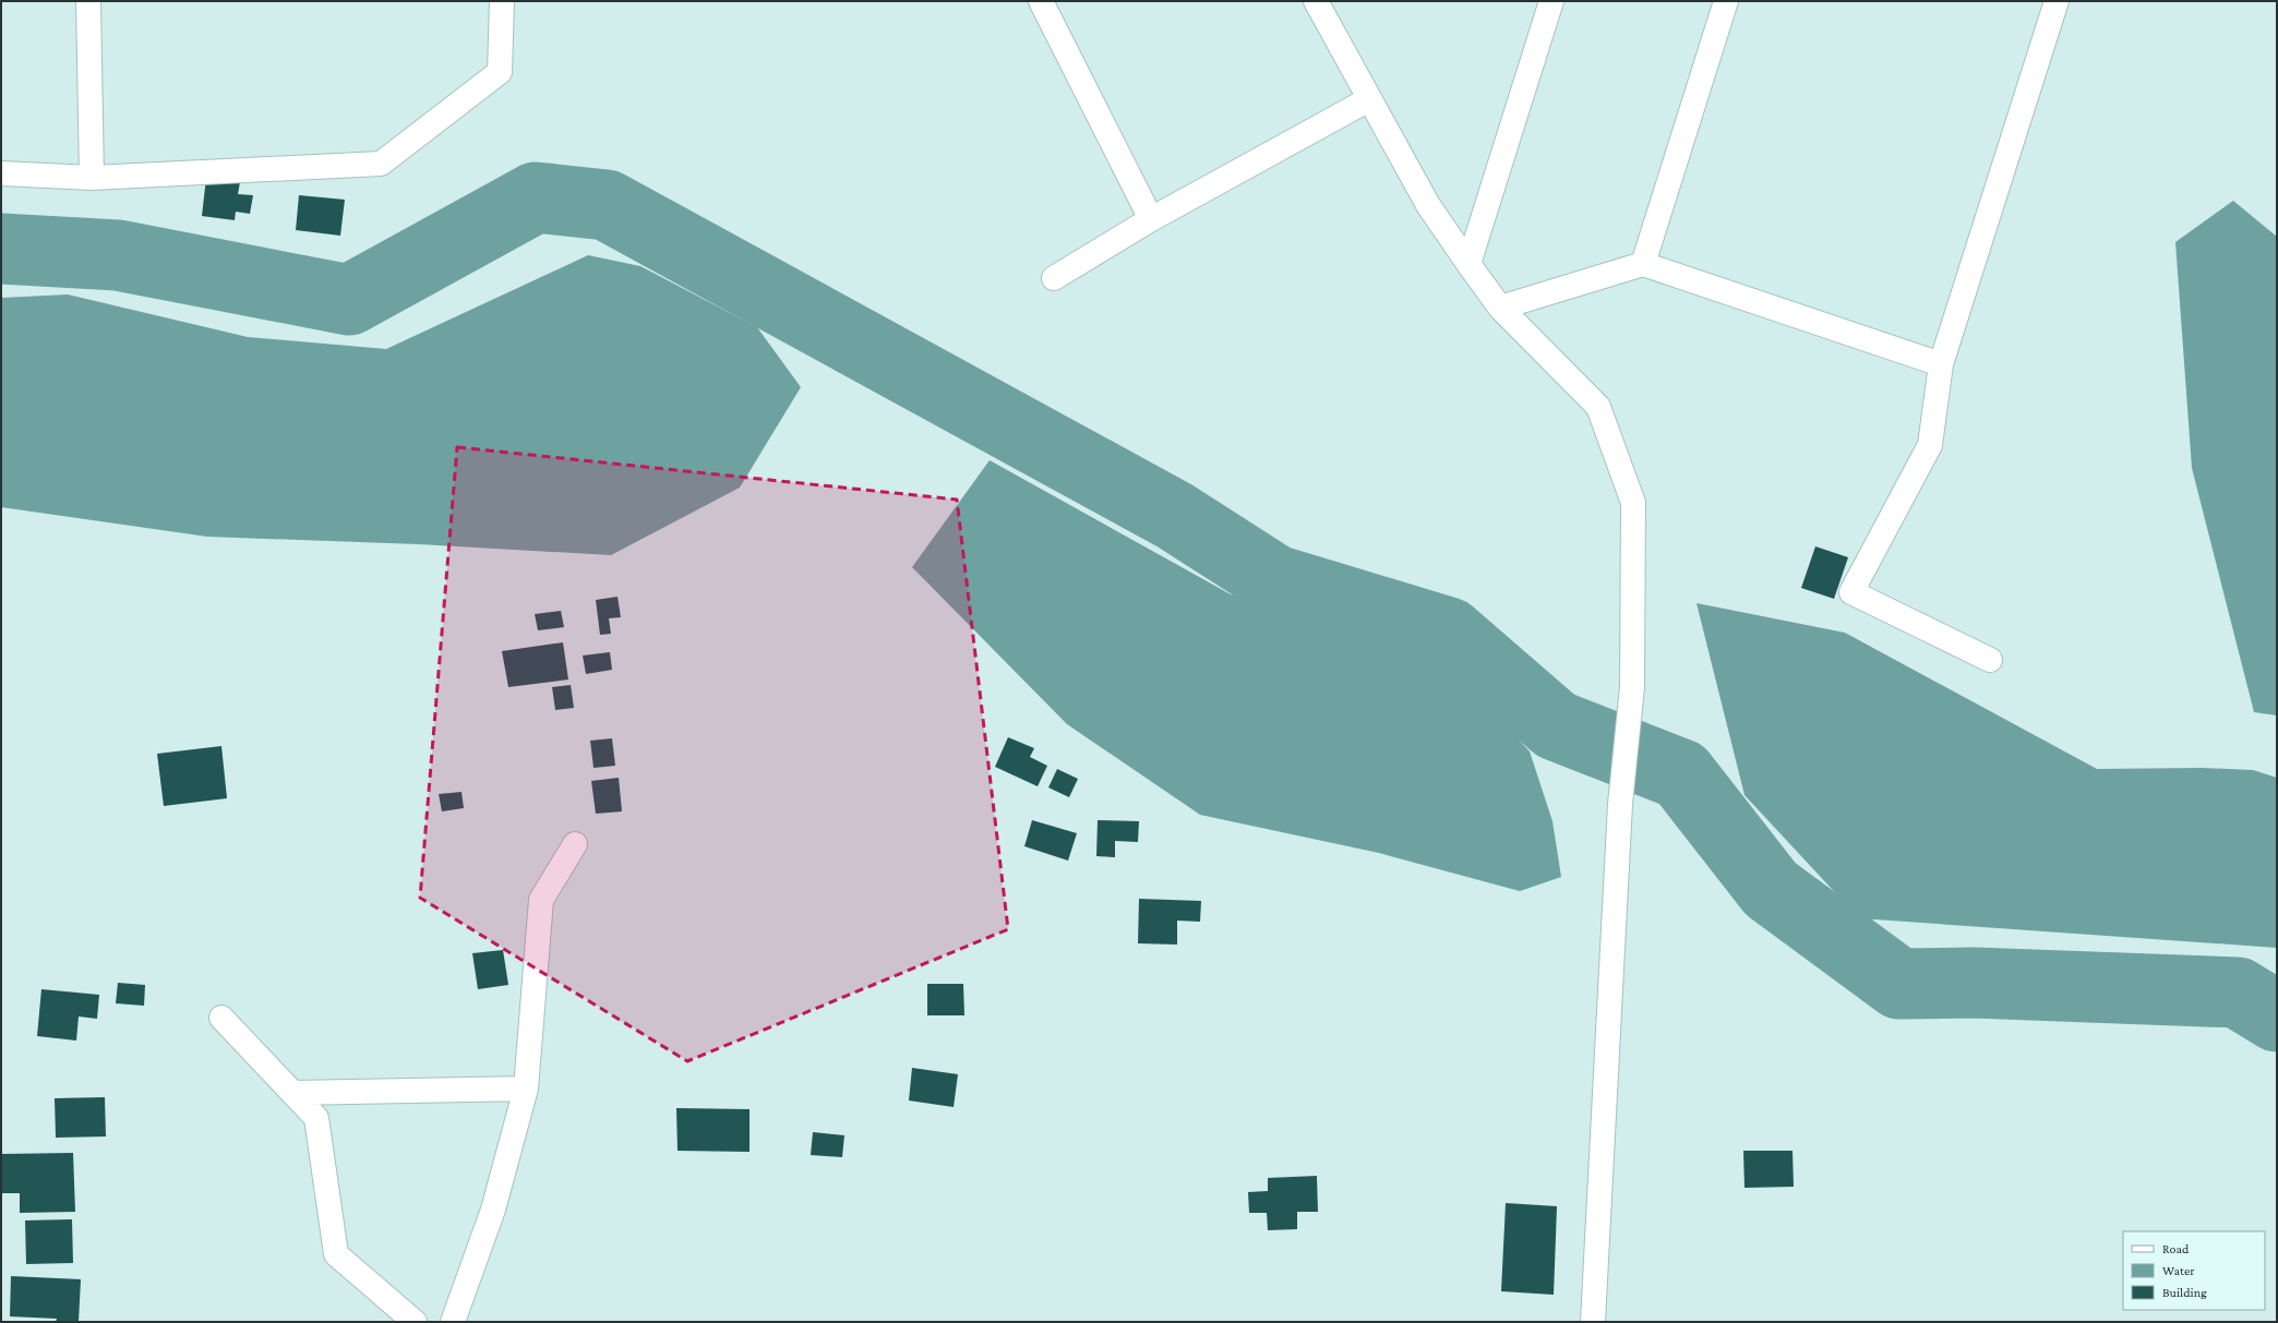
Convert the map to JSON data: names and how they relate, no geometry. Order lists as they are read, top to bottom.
{
  "legend": ["Road", "Water", "Building"]
}
